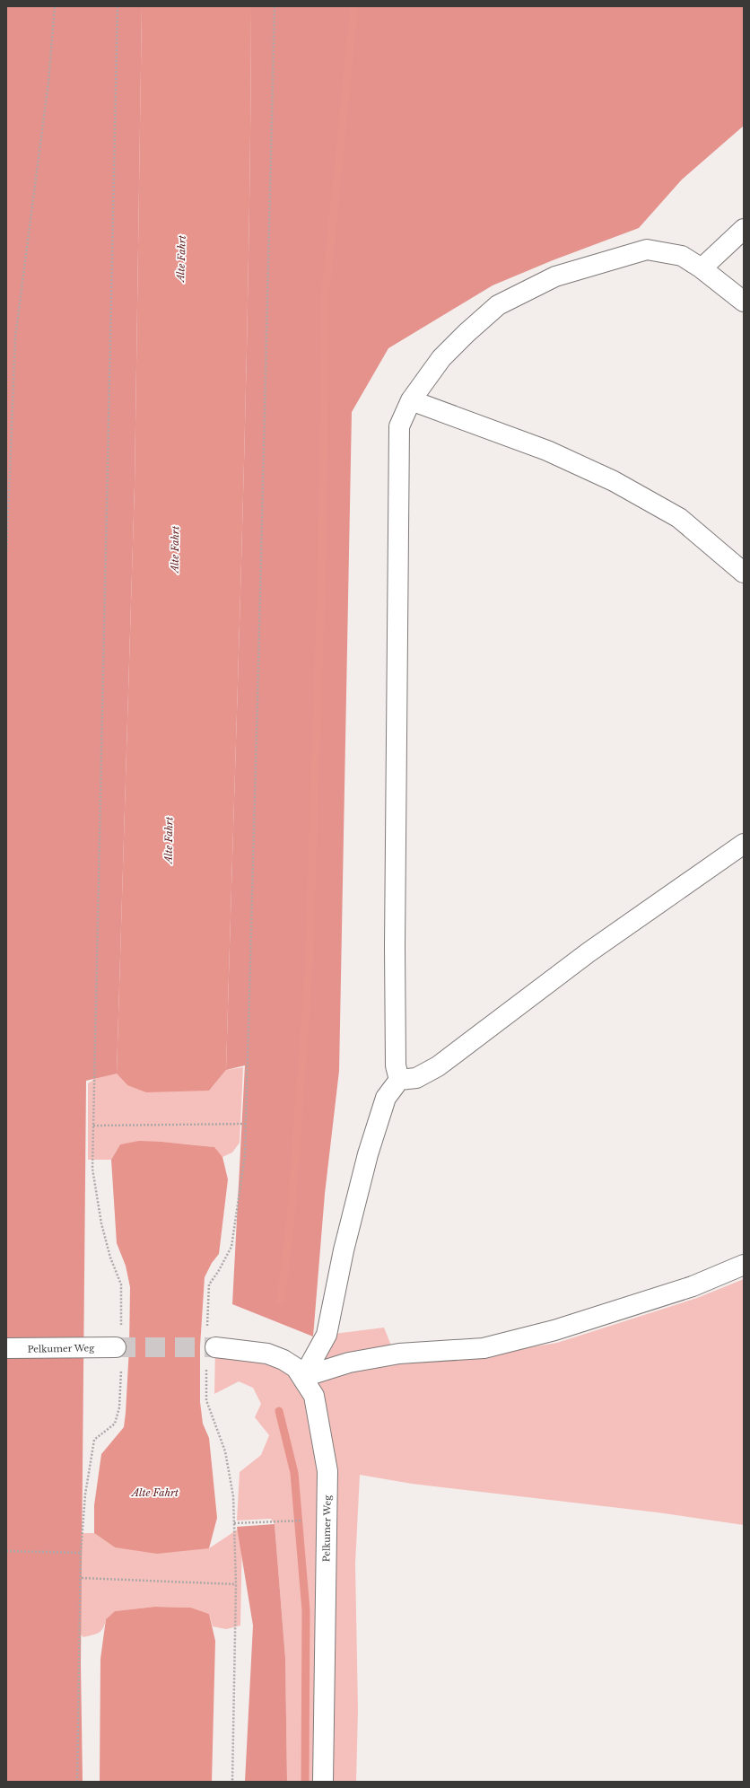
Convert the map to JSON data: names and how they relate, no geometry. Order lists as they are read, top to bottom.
{
  "streets": {
    "street": ["Pelkumer Weg"]
  },
  "water": ["Alte Fahrt"]
}
